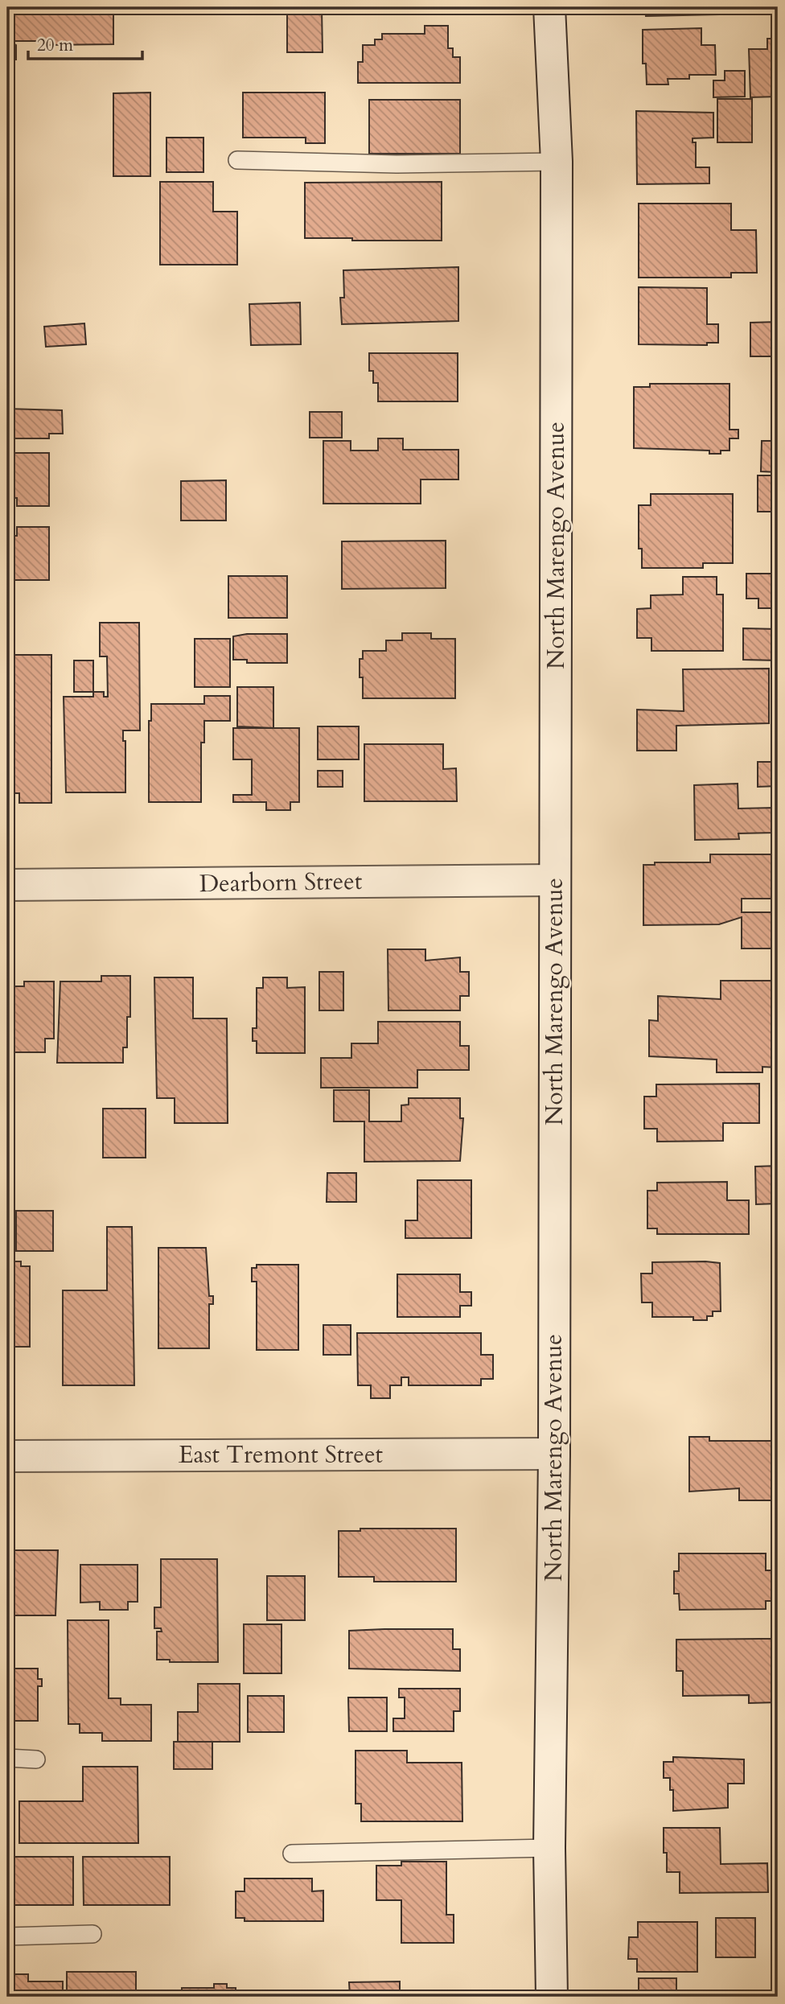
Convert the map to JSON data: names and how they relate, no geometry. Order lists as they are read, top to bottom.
{
  "streets": {
    "street": ["North Marengo Avenue", "Dearborn Street", "East Tremont Street"]
  },
  "crossings": [
    ["North Marengo Avenue", "Dearborn Street"],
    ["North Marengo Avenue", "East Tremont Street"]
  ],
  "scale_bar": "20 m"
}
